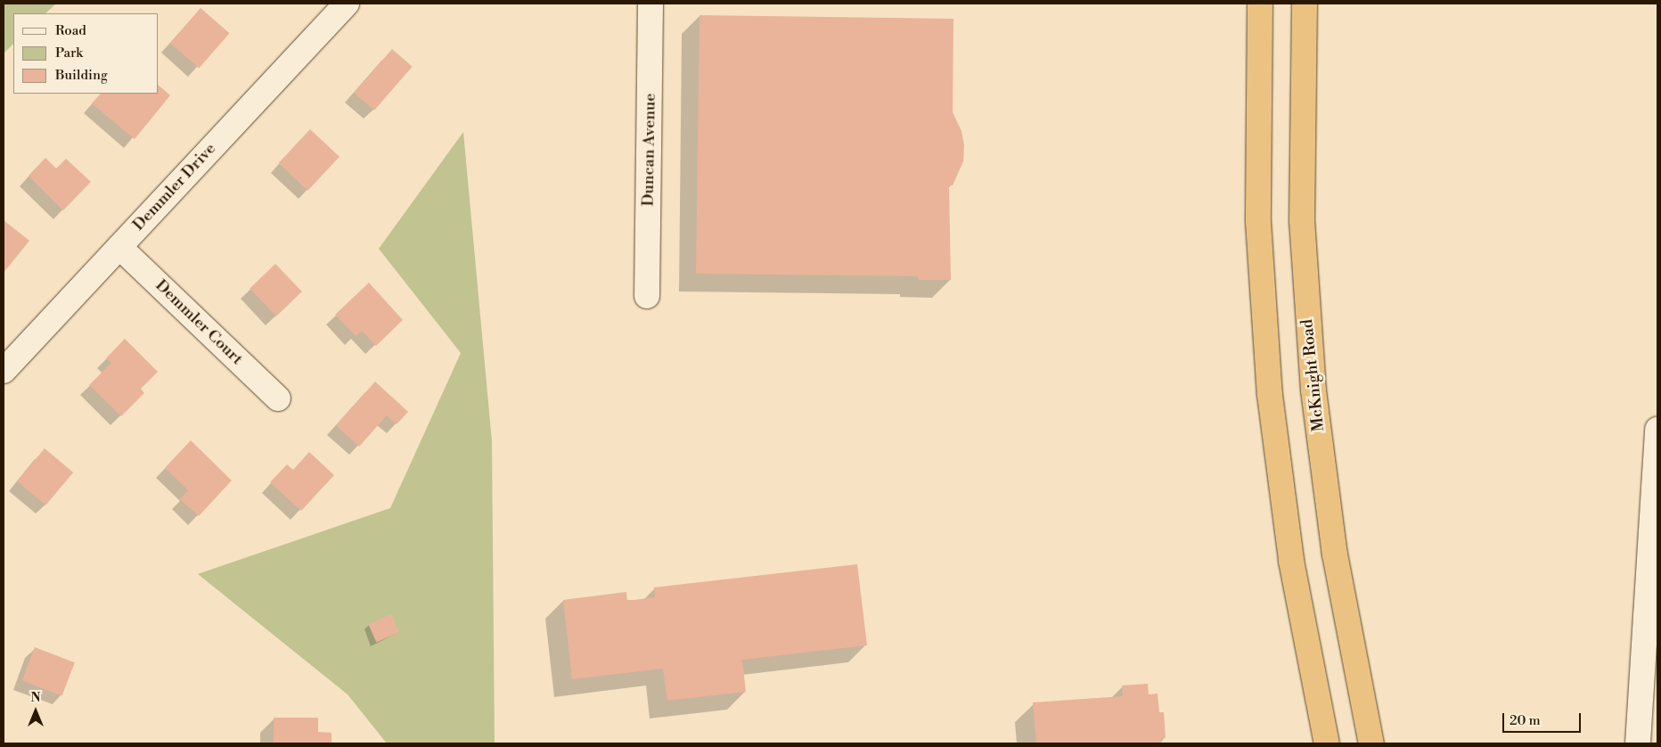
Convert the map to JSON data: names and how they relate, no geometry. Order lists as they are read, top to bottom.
{
  "streets": {
    "highway": ["McKnight Road"],
    "street": ["Duncan Avenue", "Demmler Drive", "Demmler Court"]
  },
  "crossings": [
    ["Demmler Drive", "Demmler Court"]
  ],
  "legend": ["Road", "Park", "Building"],
  "scale_bar": "20 m",
  "north": "top"
}
